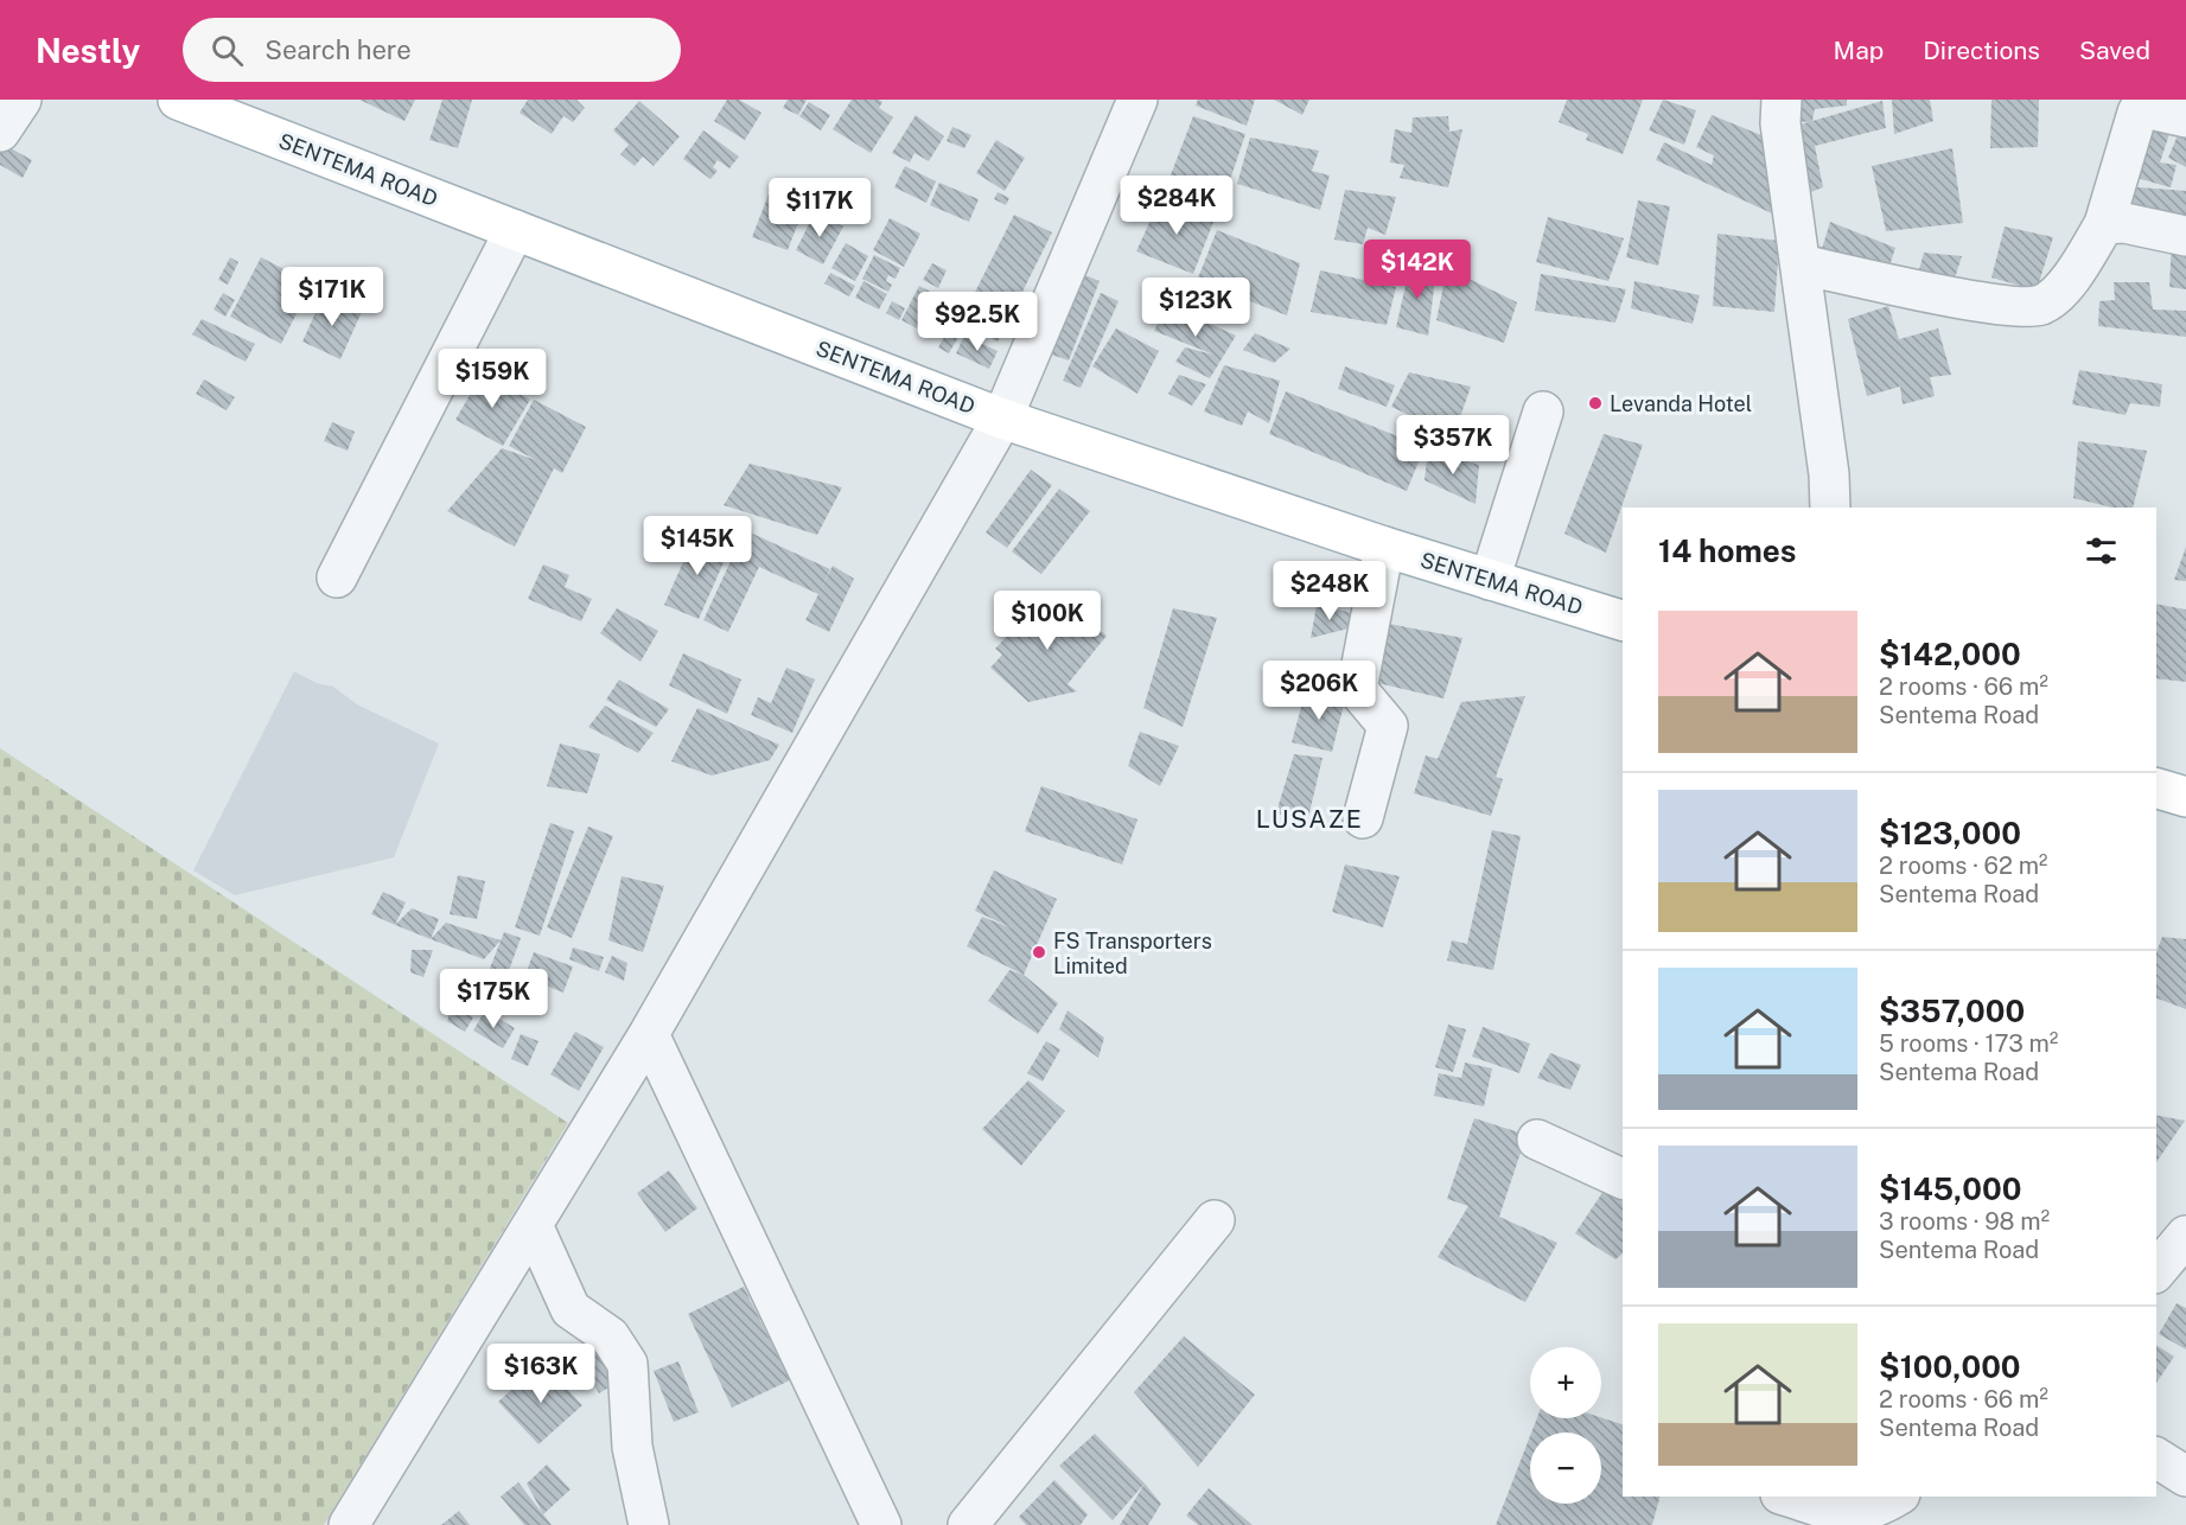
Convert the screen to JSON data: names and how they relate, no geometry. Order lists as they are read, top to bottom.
{
  "streets": {
    "main road": ["SENTEMA ROAD"]
  },
  "districts": ["LUSAZE"],
  "places": ["Levanda Hotel", "FS Transporters Limited"],
  "page": {
    "header": "Nestly",
    "search": "Search here",
    "nav": ["Map", "Directions", "Saved"],
    "price": [
      "$284K",
      "$117K",
      "$142K",
      "$171K",
      "$123K",
      "$92.5K",
      "$159K",
      "$357K",
      "$145K",
      "$248K",
      "$100K",
      "$206K",
      "$175K",
      "$163K"
    ],
    "heading": "14 homes",
    "list": [
      {
        "name": "$142,000",
        "note": "2 rooms · 66 m² · Sentema Road"
      },
      {
        "name": "$123,000",
        "note": "2 rooms · 62 m² · Sentema Road"
      },
      {
        "name": "$357,000",
        "note": "5 rooms · 173 m² · Sentema Road"
      },
      {
        "name": "$145,000",
        "note": "3 rooms · 98 m² · Sentema Road"
      },
      {
        "name": "$100,000",
        "note": "2 rooms · 66 m² · Sentema Road"
      }
    ],
    "map_buttons": ["+", "−"]
  }
}
